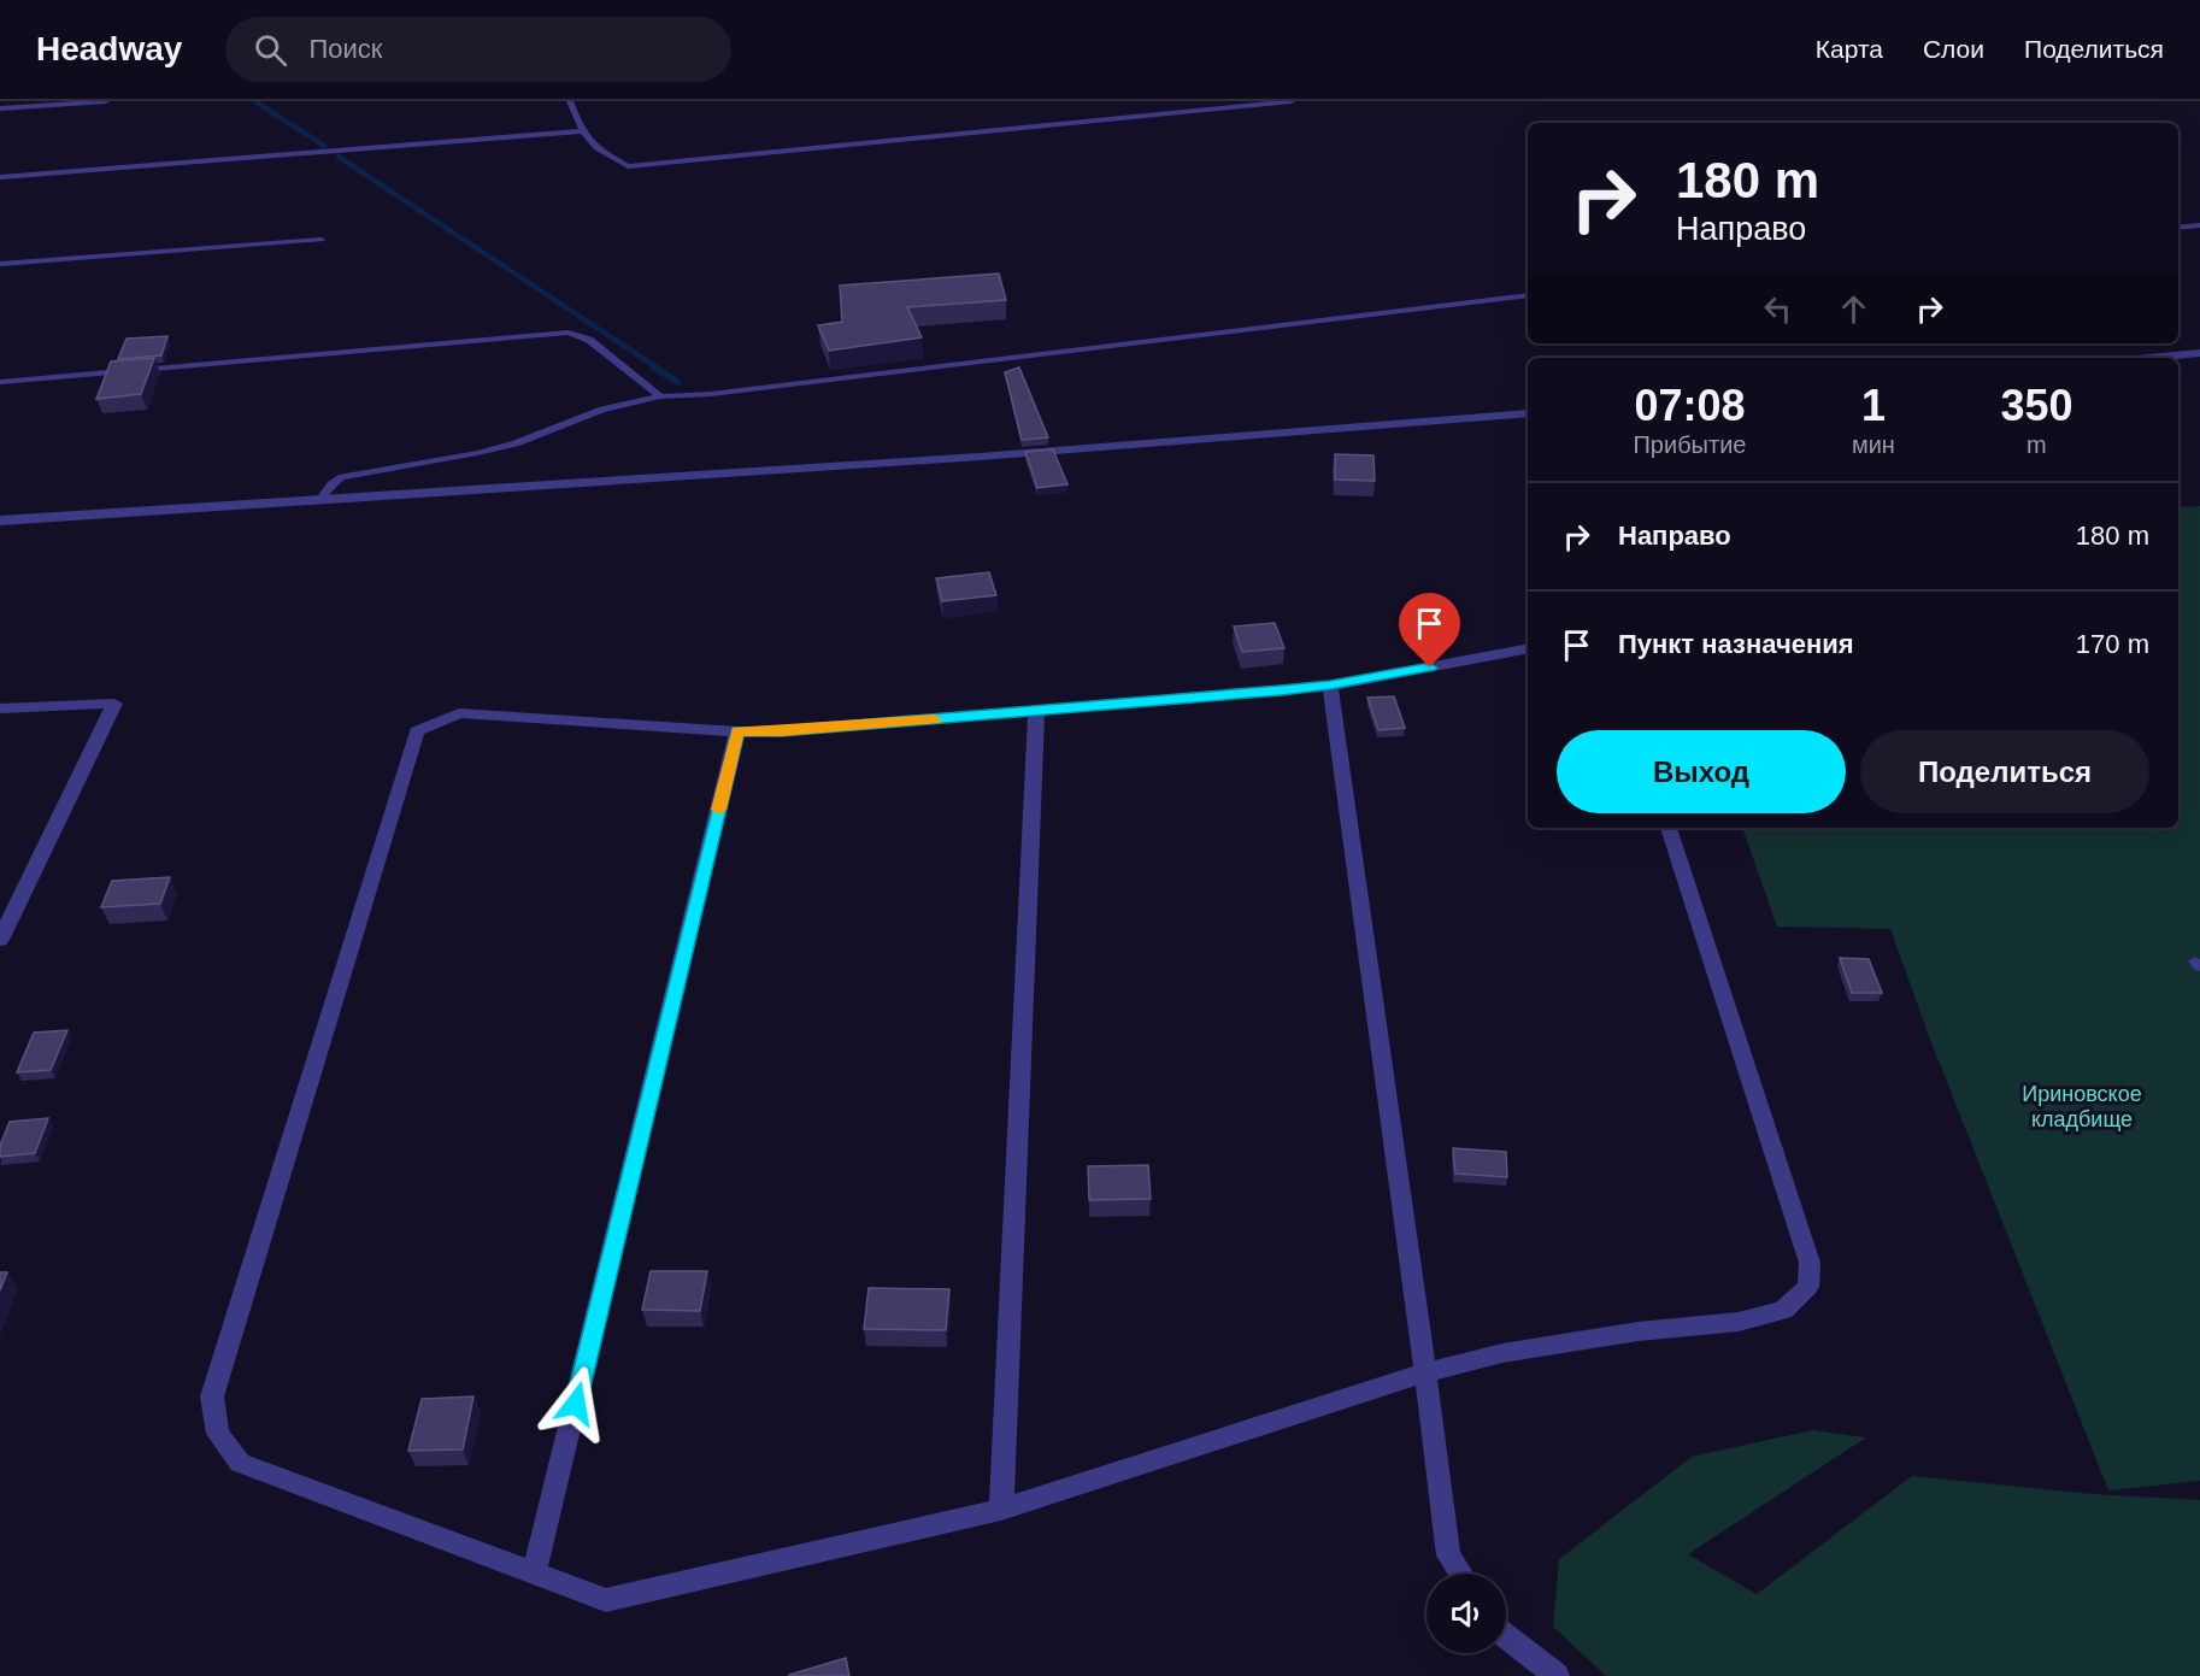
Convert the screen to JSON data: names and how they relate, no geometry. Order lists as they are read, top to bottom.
{
  "parks": ["Ириновское кладбище"],
  "page": {
    "header": "Headway",
    "search": "Поиск",
    "nav": ["Карта", "Слои", "Поделиться"],
    "turn": ["180 m", "Направо"],
    "eta": [
      "07:08",
      "Прибытие",
      "1",
      "мин",
      "350",
      "m"
    ],
    "list": [
      {
        "name": "Направо",
        "value": "180 m"
      },
      {
        "name": "Пункт назначения",
        "value": "170 m"
      }
    ],
    "buttons": ["Выход", "Поделиться"]
  }
}
